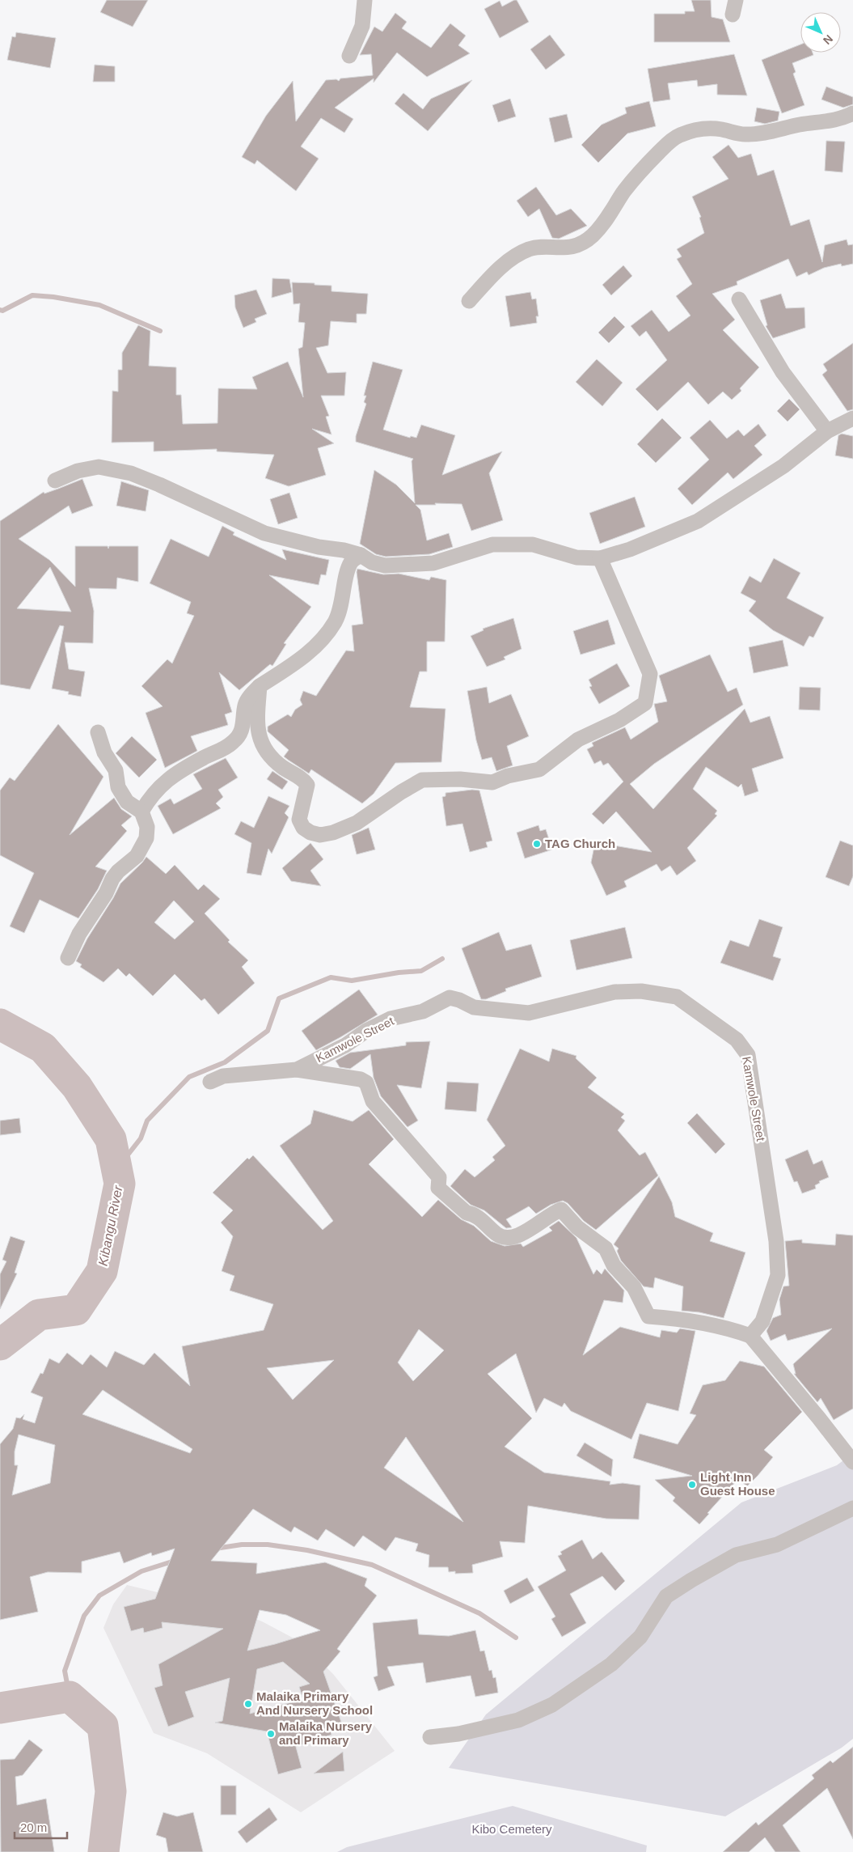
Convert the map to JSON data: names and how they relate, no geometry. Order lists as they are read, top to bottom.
{
  "streets": {
    "street": ["Kamwole Street"]
  },
  "water": ["Kibangu River"],
  "parks": ["Kibo Cemetery"],
  "places": [
    "TAG Church",
    "Light Inn Guest House",
    "Malaika Primary And Nursery School",
    "Malaika Nursery and Primary"
  ],
  "scale_bar": "20 m",
  "north": "bottom right"
}
